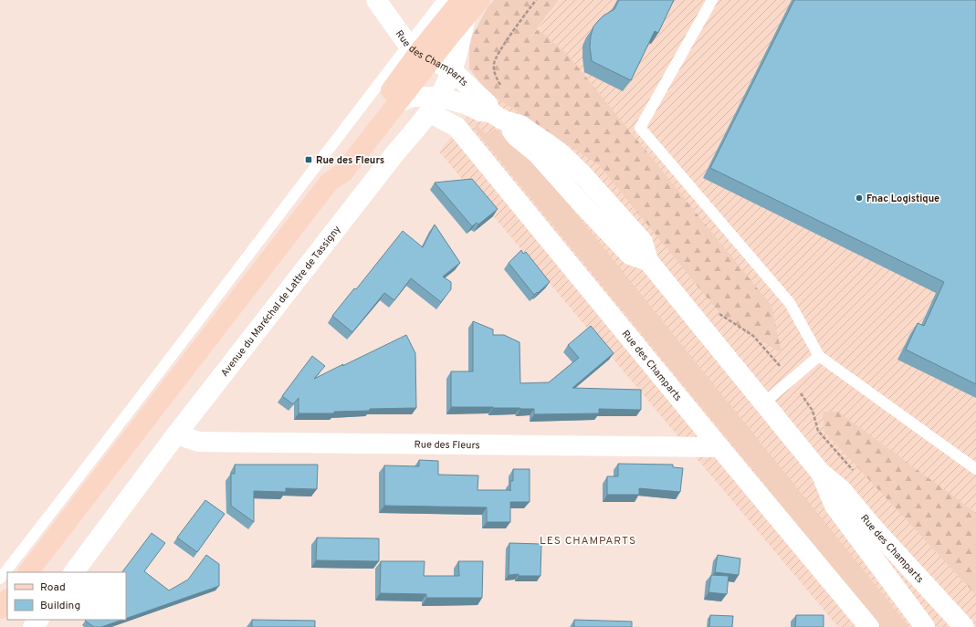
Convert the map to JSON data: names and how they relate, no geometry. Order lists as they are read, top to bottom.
{
  "streets": {
    "main road": ["Avenue du Maréchal de Lattre de Tassigny"],
    "street": ["Rue des Champarts", "Rue des Fleurs"]
  },
  "crossings": [
    ["Rue des Champarts", "Avenue du Maréchal de Lattre de Tassigny"],
    ["Rue des Champarts", "Rue des Fleurs"],
    ["Avenue du Maréchal de Lattre de Tassigny", "Rue des Fleurs"]
  ],
  "districts": ["LES CHAMPARTS"],
  "places": {
    "transit": ["Rue des Fleurs"],
    "other": ["Fnac Logistique"]
  },
  "legend": ["Road", "Building"]
}
